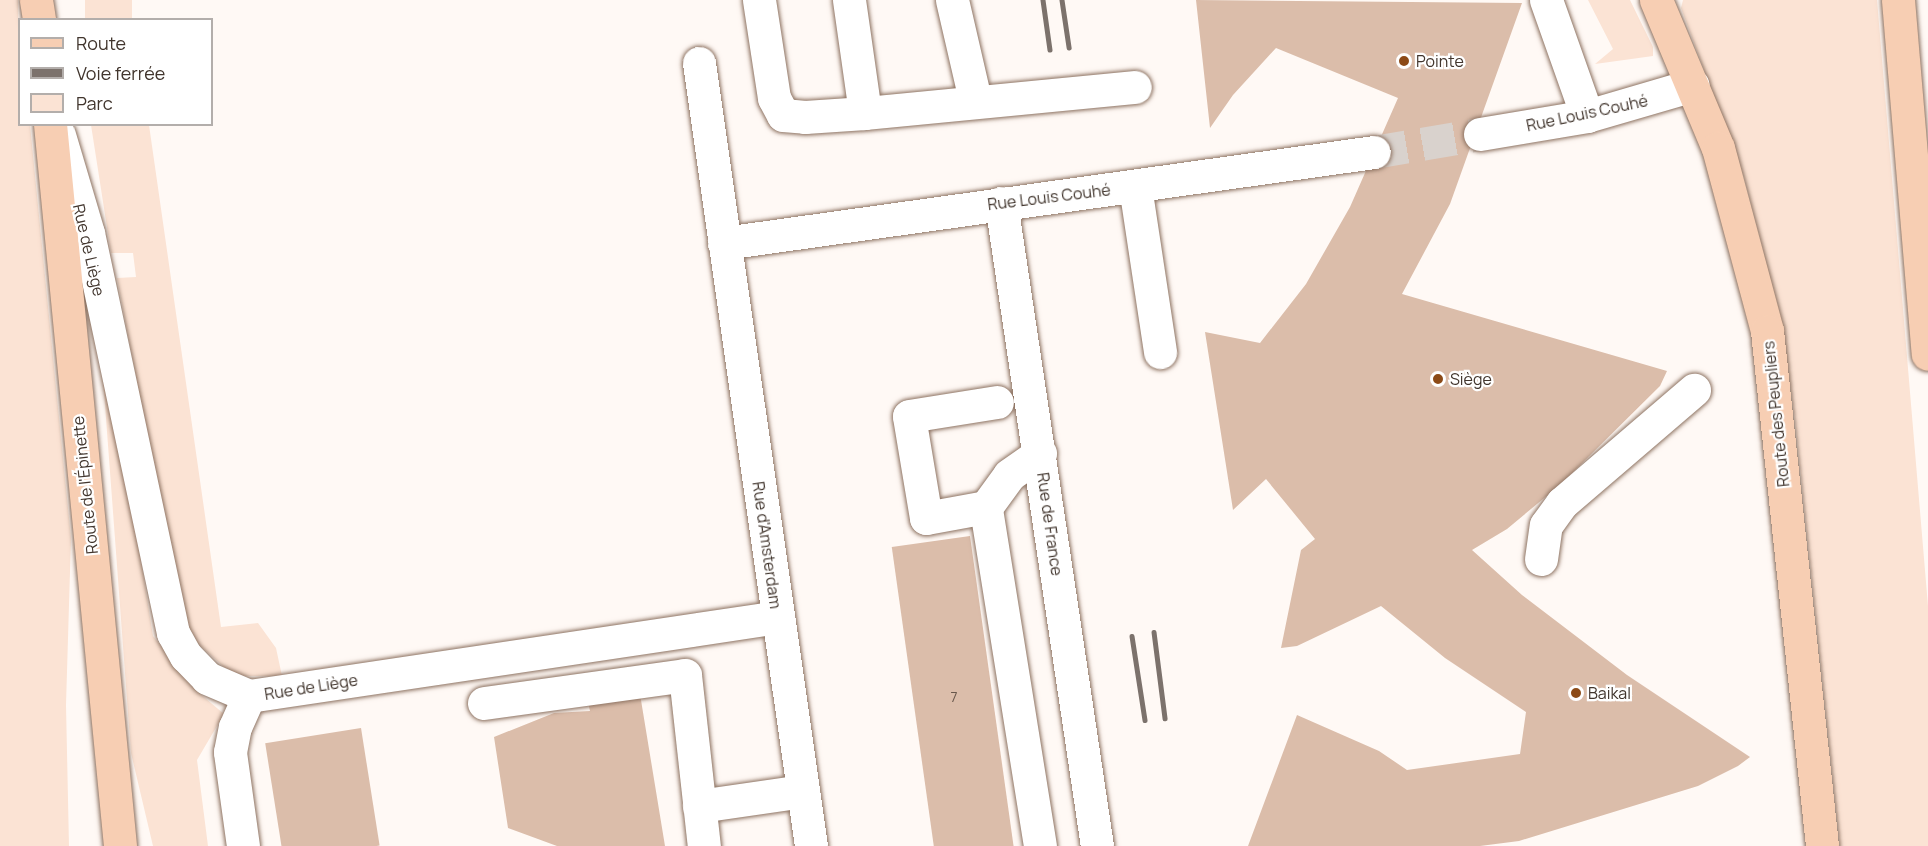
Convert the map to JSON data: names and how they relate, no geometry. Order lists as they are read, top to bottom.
{
  "streets": {
    "main road": ["Route des Peupliers", "Route de l'Épinette"],
    "street": [
      "Rue Louis Couhé",
      "Rue de Liège",
      "Rue de France",
      "Rue d'Amsterdam"
    ]
  },
  "crossings": [
    ["Rue Louis Couhé", "Route des Peupliers"],
    ["Rue Louis Couhé", "Rue de France"],
    ["Rue Louis Couhé", "Rue d'Amsterdam"],
    ["Rue de Liège", "Rue d'Amsterdam"]
  ],
  "places": ["Pointe", "Siège", "Baikal"],
  "house_numbers": ["7"],
  "legend": ["Route", "Voie ferrée", "Parc"]
}
